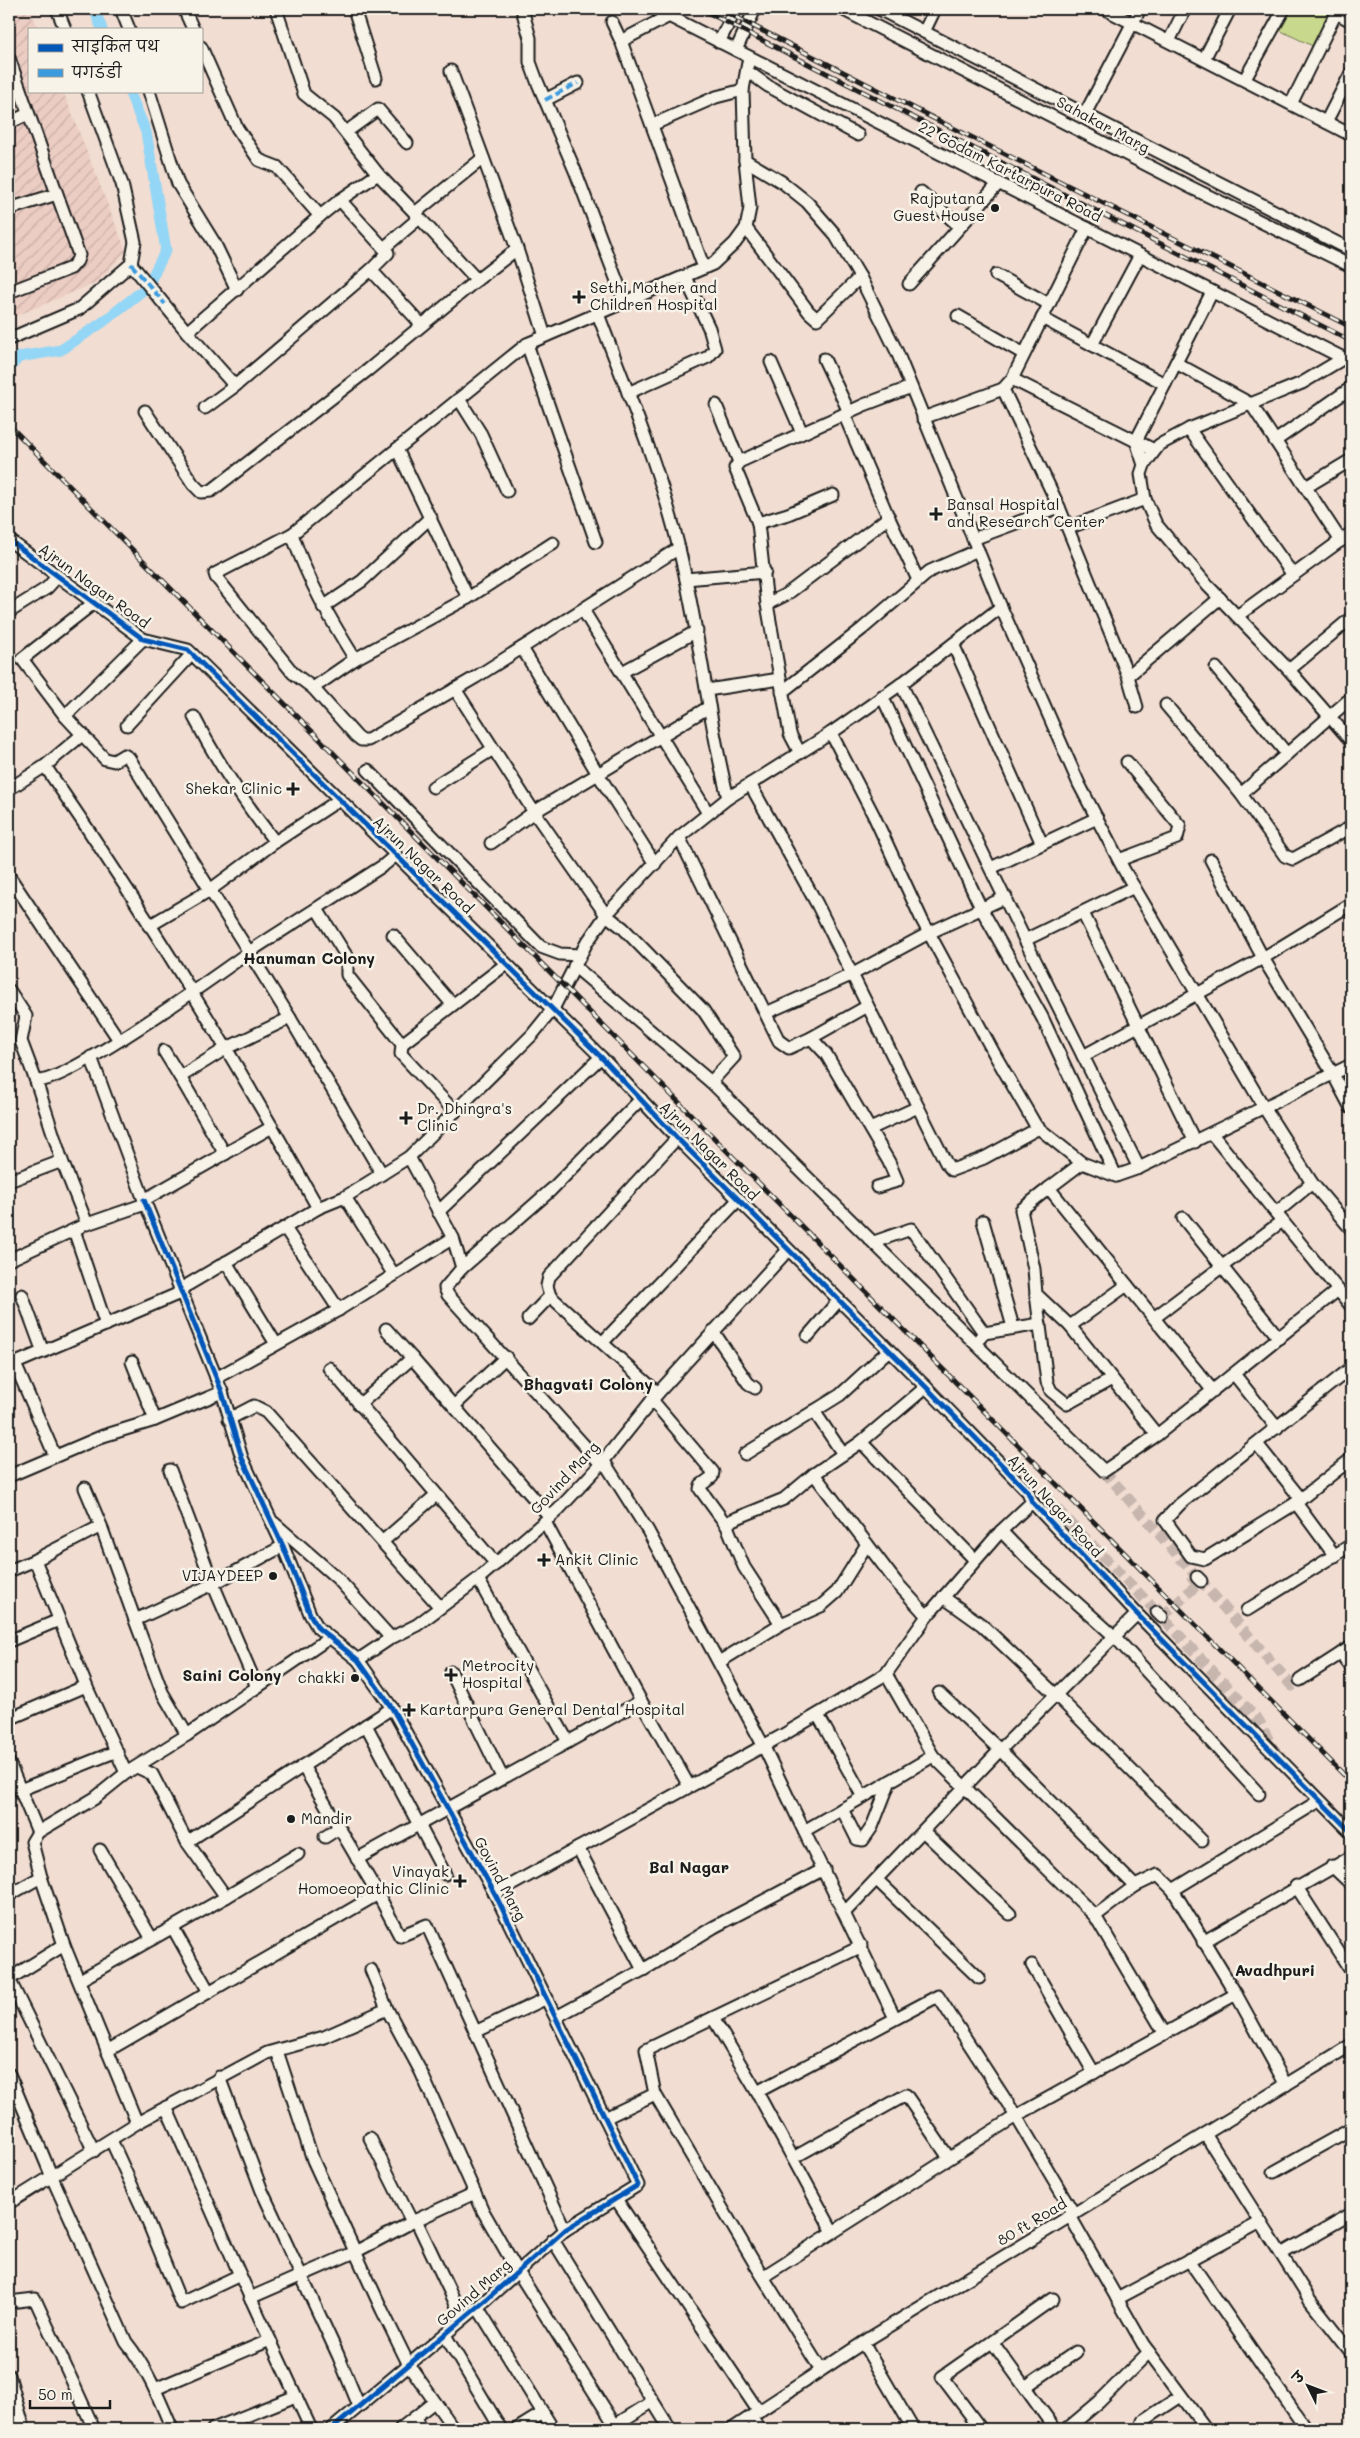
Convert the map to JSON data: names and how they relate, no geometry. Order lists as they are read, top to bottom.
{
  "streets": {
    "street": [
      "Sahakar Marg",
      "22 Godam Kartarpura Road",
      "Ajrun Nagar Road",
      "Govind Marg",
      "80 ft Road"
    ]
  },
  "crossings": [
    ["Ajrun Nagar Road", "Govind Marg"]
  ],
  "districts": [
    "Hanuman Colony",
    "Bhagvati Colony",
    "Saini Colony",
    "Bal Nagar",
    "Avadhpuri"
  ],
  "places": {
    "other": [
      "Rajputana Guest House",
      "VIJAYDEEP",
      "chakki",
      "Mandir"
    ],
    "health": [
      "Sethi Mother and Children Hospital",
      "Bansal Hospital and Research Center",
      "Shekar Clinic",
      "Dr. Dhingra's Clinic",
      "Ankit Clinic",
      "Metrocity Hospital",
      "Kartarpura General Dental Hospital",
      "Vinayak Homoeopathic Clinic"
    ]
  },
  "legend": ["साइकिल पथ", "पगडंडी"],
  "scale_bar": "50 m",
  "north": "top left"
}
